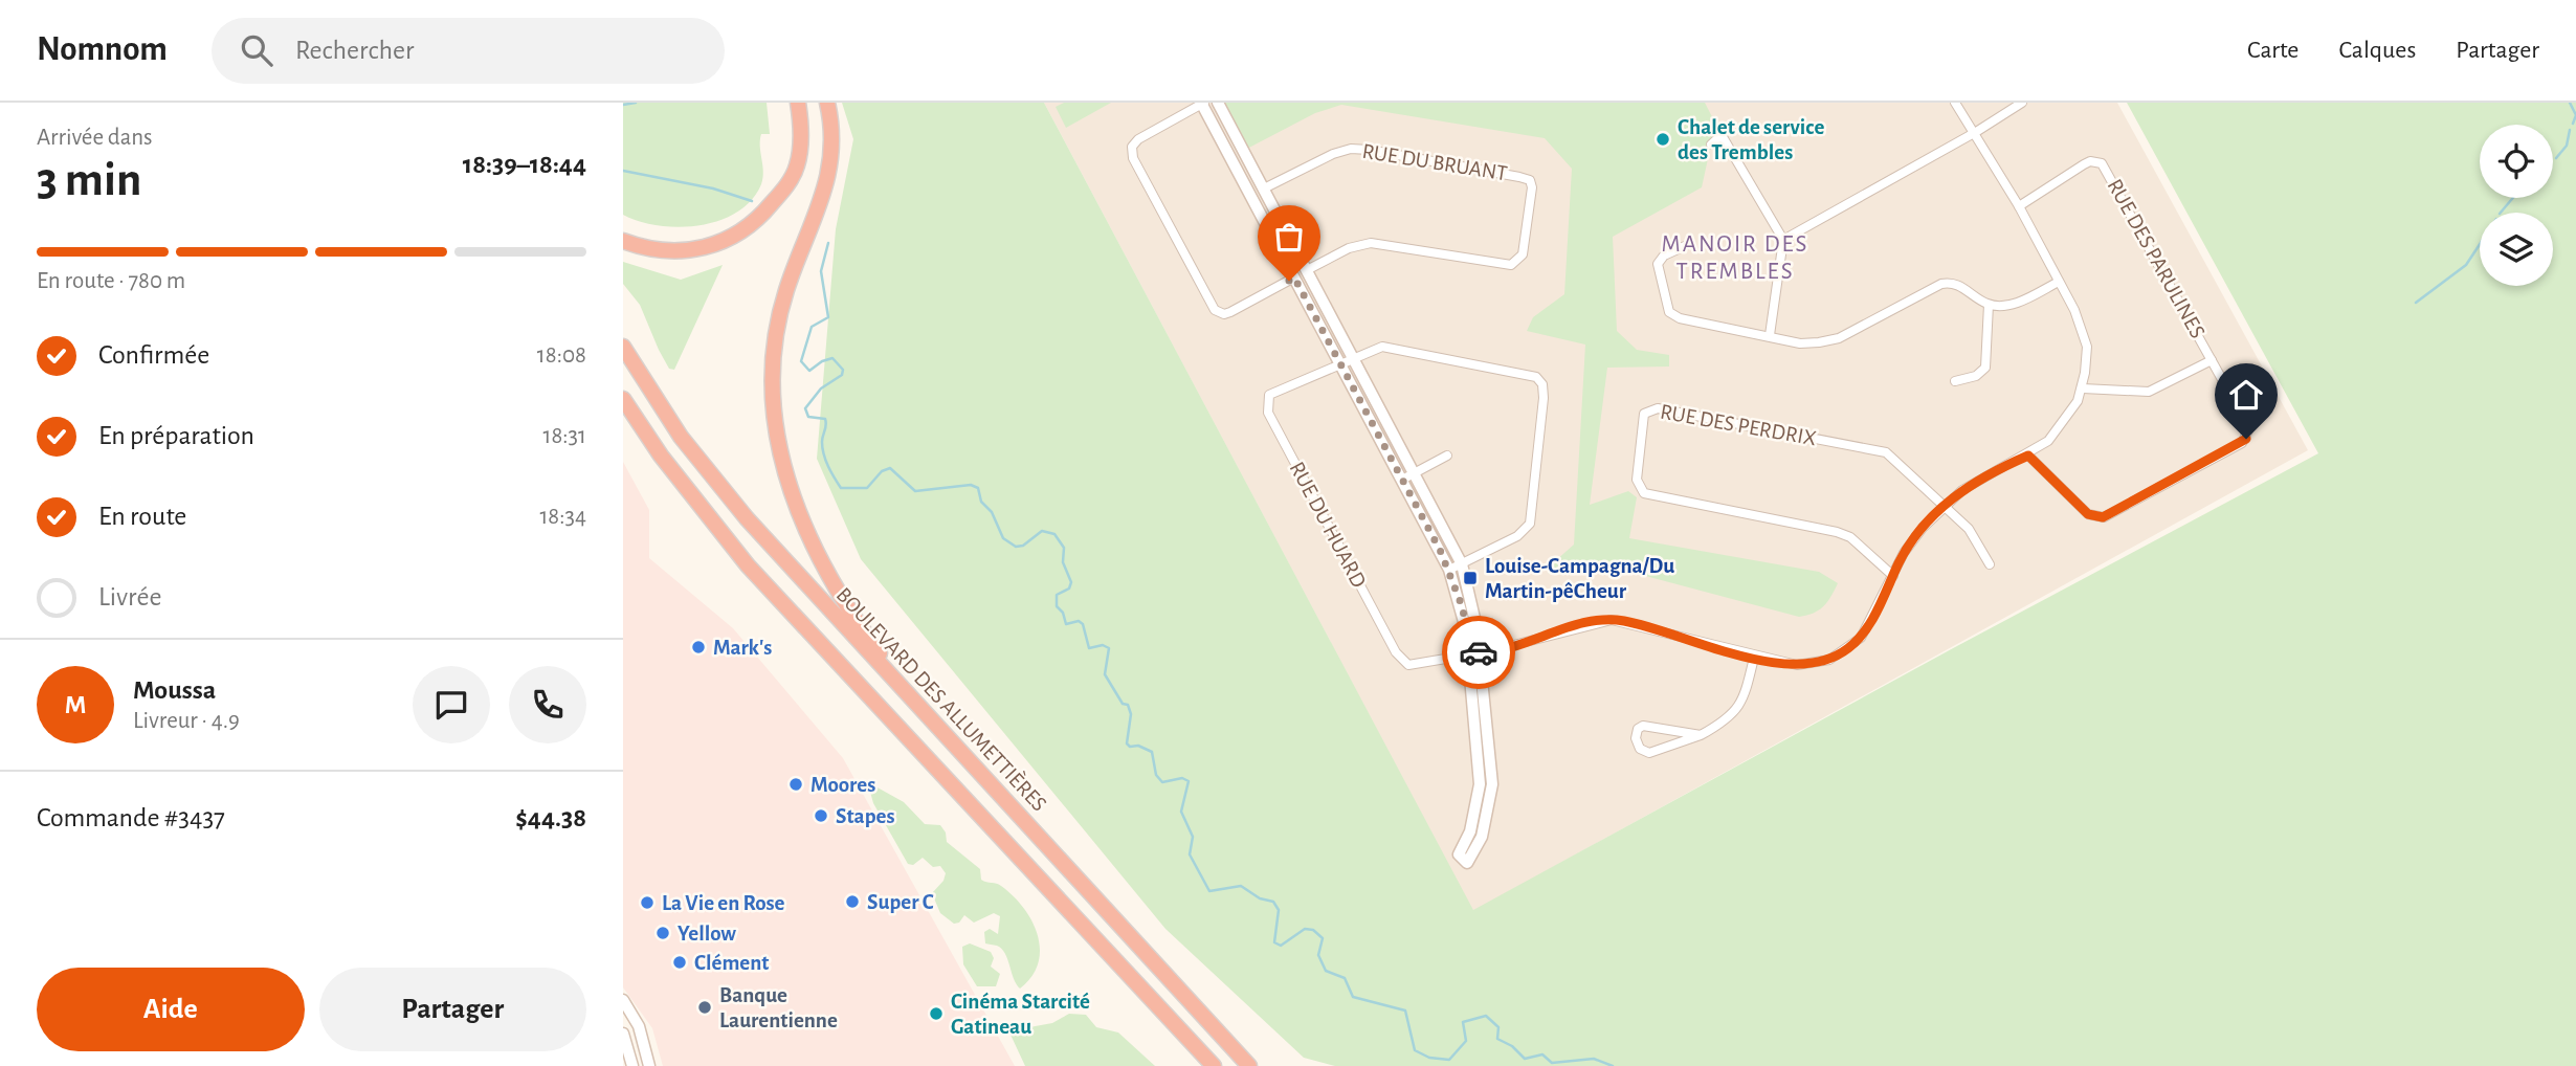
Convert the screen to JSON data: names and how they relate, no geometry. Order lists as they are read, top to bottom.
{
  "streets": {
    "highway": ["BOULEVARD DES ALLUMETTIÈRES"],
    "street": [
      "RUE DU BRUANT",
      "RUE DES PARULINES",
      "RUE DES PERDRIX",
      "RUE DU HUARD"
    ]
  },
  "districts": ["MANOIR DES TREMBLES"],
  "places": {
    "other": [
      "Chalet de service des Trembles",
      "Mark's",
      "Moores",
      "Stapes",
      "Super C",
      "La Vie en Rose",
      "Yellow",
      "Clément",
      "Banque Laurentienne",
      "Cinéma Starcité Gatineau"
    ],
    "transit": ["Louise-Campagna/Du Martin-pêCheur"]
  },
  "page": {
    "header": "Nomnom",
    "search": "Rechercher",
    "nav": ["Carte", "Calques", "Partager"],
    "heading": ["3 min", "Arrivée dans", "18:39–18:44"],
    "panel": [
      "Moussa",
      "Livreur · 4.9",
      "Commande #3437",
      "$44.38"
    ],
    "bar": "En route · 780 m",
    "list": [
      ["Confirmée", "18:08"],
      ["En préparation", "18:31"],
      ["En route", "18:34"],
      "Livrée"
    ],
    "round": "M",
    "buttons": ["Aide", "Partager"]
  }
}
